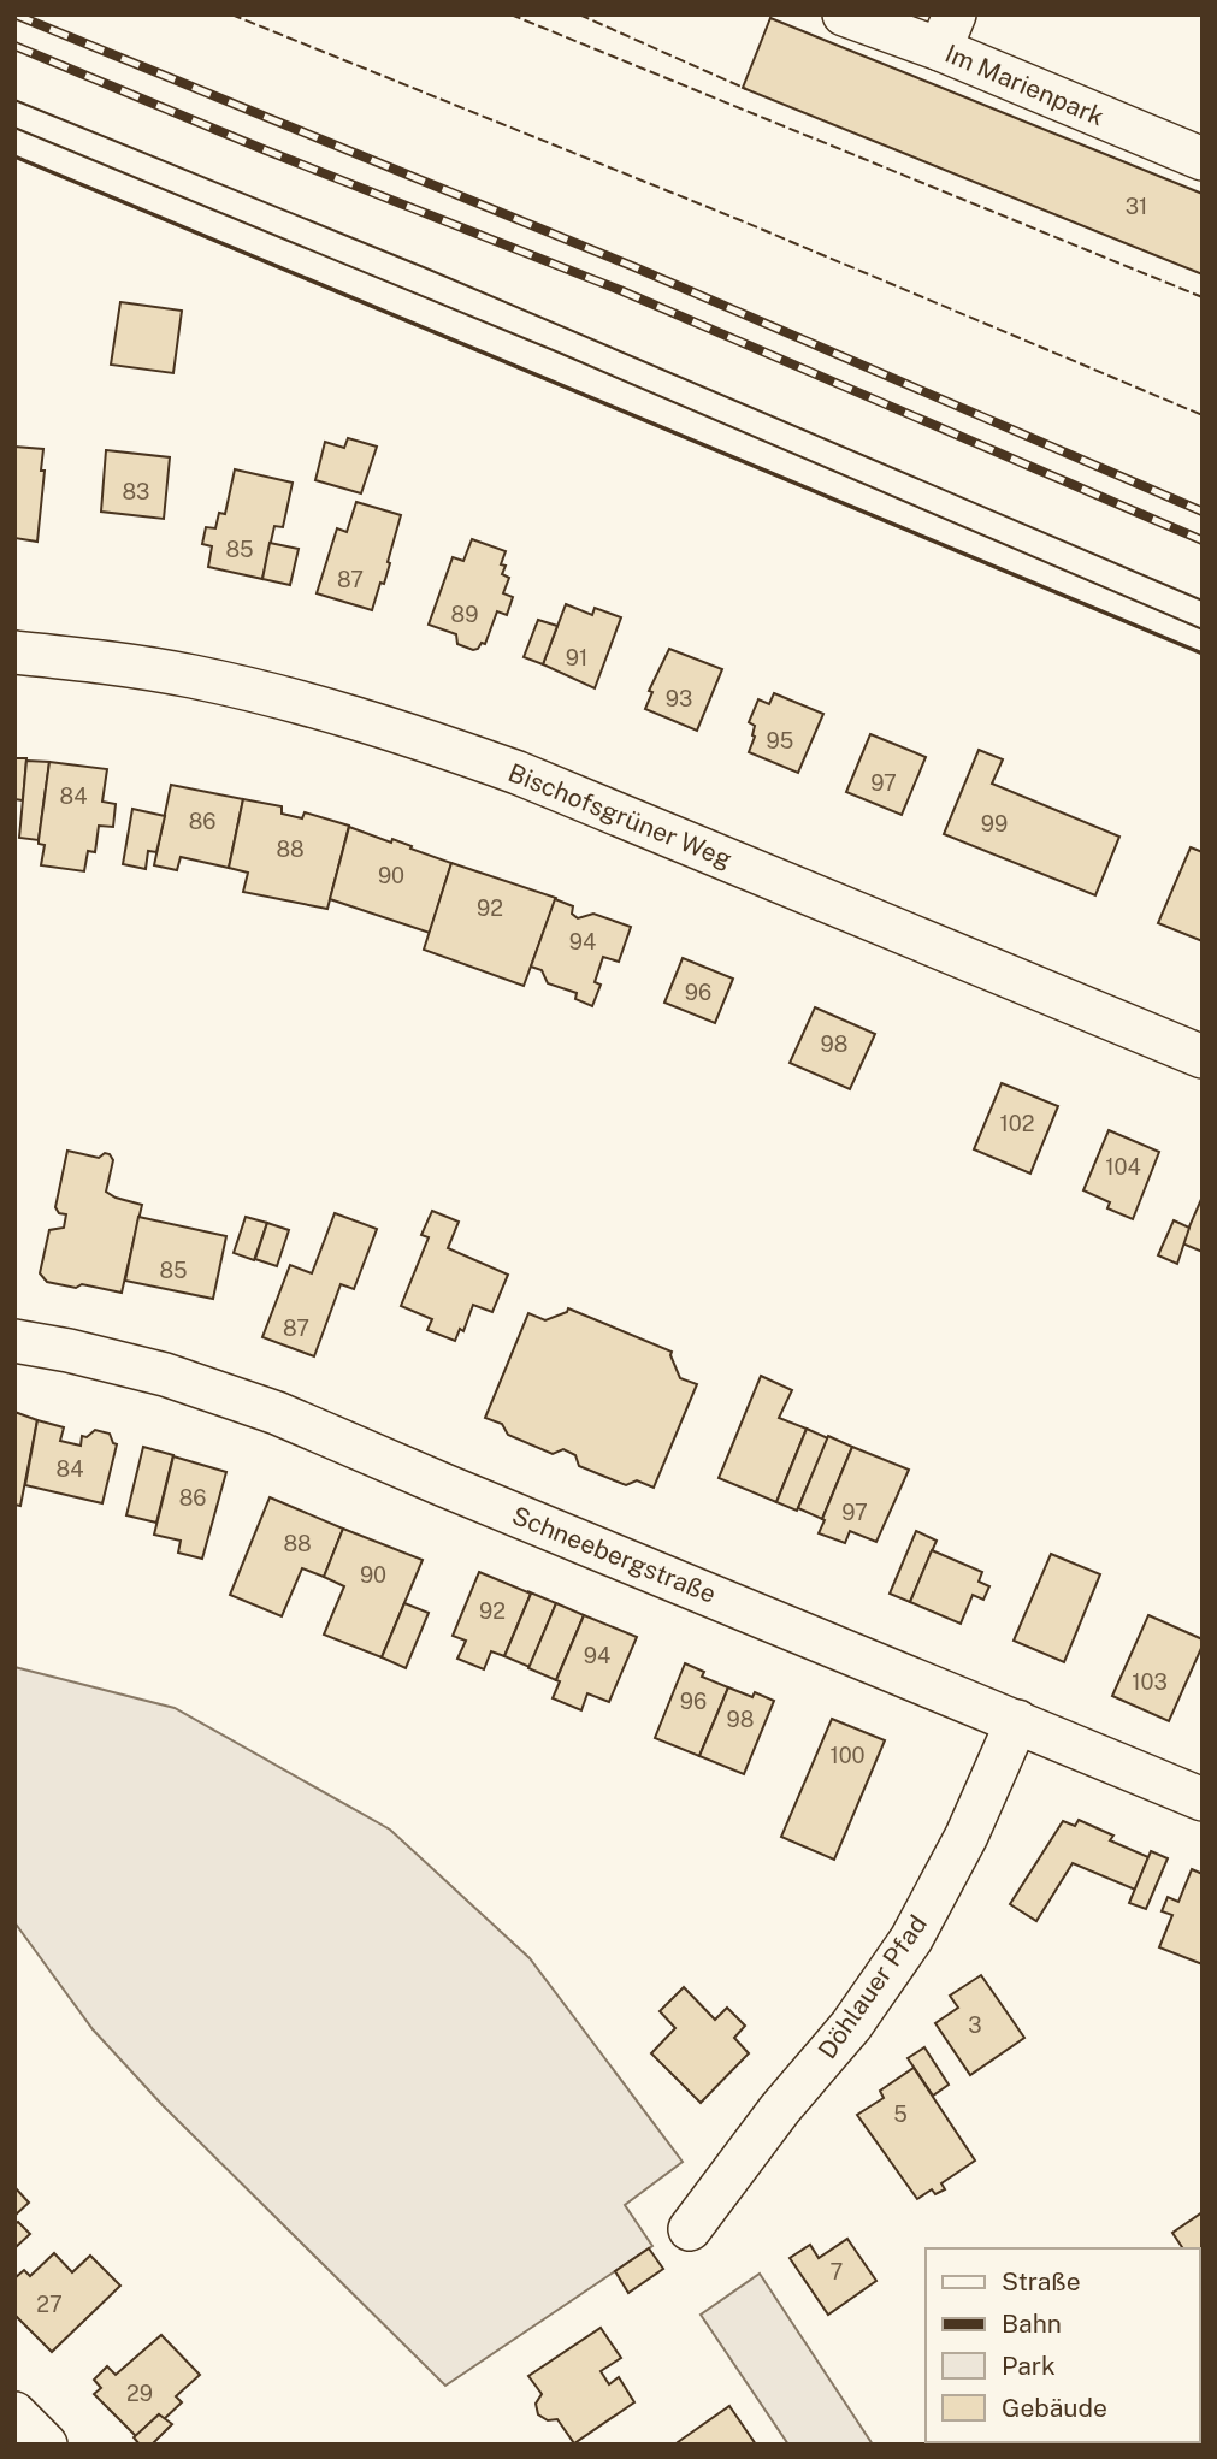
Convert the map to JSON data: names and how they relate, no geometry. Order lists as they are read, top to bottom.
{
  "streets": {
    "street": [
      "Im Marienpark",
      "Bischofsgrüner Weg",
      "Schneebergstraße",
      "Döhlauer Pfad"
    ]
  },
  "crossings": [
    ["Schneebergstraße", "Döhlauer Pfad"]
  ],
  "house_numbers": [
    "31",
    "83",
    "85",
    "87",
    "89",
    "91",
    "93",
    "95",
    "97",
    "84",
    "86",
    "99",
    "88",
    "90",
    "92",
    "94",
    "96",
    "98",
    "102",
    "104",
    "85",
    "87",
    "84",
    "86",
    "97",
    "88",
    "90",
    "92",
    "94",
    "103",
    "96",
    "98",
    "100",
    "3",
    "5",
    "7",
    "27",
    "29"
  ],
  "legend": [
    "Straße",
    "Bahn",
    "Park",
    "Gebäude"
  ]
}
